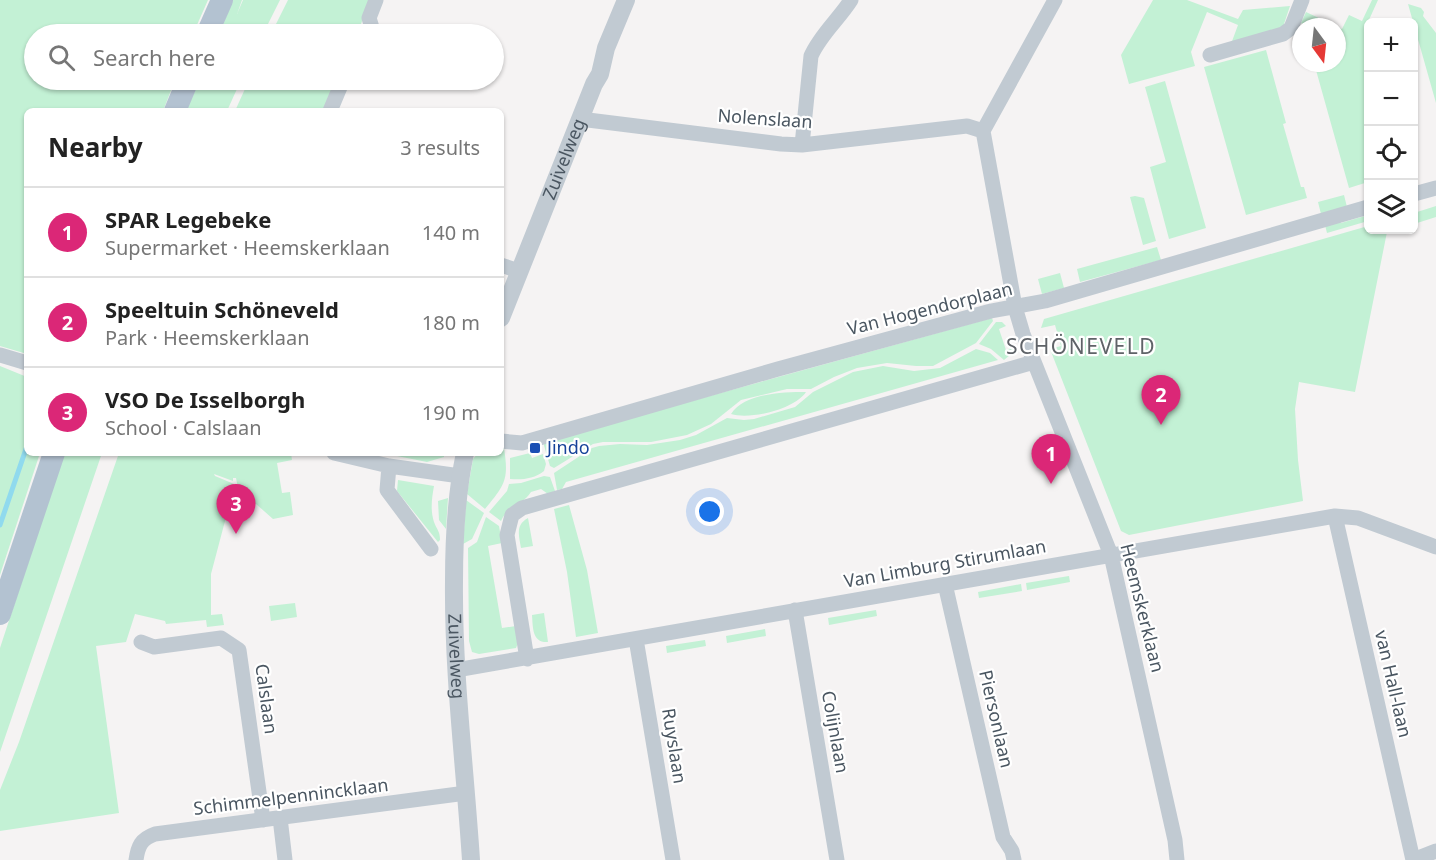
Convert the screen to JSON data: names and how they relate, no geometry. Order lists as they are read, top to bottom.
{
  "streets": {
    "street": [
      "Nolenslaan",
      "Zuivelweg",
      "Van Hogendorplaan",
      "Van Limburg Stirumlaan",
      "Heemskerklaan",
      "van Hall-laan",
      "Calslaan",
      "Piersonlaan",
      "Colijnlaan",
      "Ruyslaan",
      "Schimmelpennincklaan"
    ]
  },
  "crossings": [
    ["Nolenslaan", "Zuivelweg"],
    ["Nolenslaan", "Heemskerklaan"],
    ["Zuivelweg", "Van Limburg Stirumlaan"],
    ["Zuivelweg", "Schimmelpennincklaan"],
    ["Van Hogendorplaan", "Heemskerklaan"],
    ["Van Limburg Stirumlaan", "Heemskerklaan"],
    ["Van Limburg Stirumlaan", "van Hall-laan"],
    ["Van Limburg Stirumlaan", "Piersonlaan"],
    ["Van Limburg Stirumlaan", "Colijnlaan"],
    ["Van Limburg Stirumlaan", "Ruyslaan"],
    ["Calslaan", "Schimmelpennincklaan"]
  ],
  "districts": ["SCHÖNEVELD"],
  "places": {
    "transit": ["Jindo"]
  },
  "north": "bottom",
  "page": {
    "map_buttons": ["+", "−"],
    "search": "Search here",
    "heading": ["Nearby", "3 results"],
    "list": [
      {
        "mark": "1",
        "name": "SPAR Legebeke",
        "note": "Supermarket · Heemskerklaan",
        "value": "140 m"
      },
      {
        "mark": "2",
        "name": "Speeltuin Schöneveld",
        "note": "Park · Heemskerklaan",
        "value": "180 m"
      },
      {
        "mark": "3",
        "name": "VSO De Isselborgh",
        "note": "School · Calslaan",
        "value": "190 m"
      }
    ],
    "pins": ["2", "1", "3"]
  }
}
